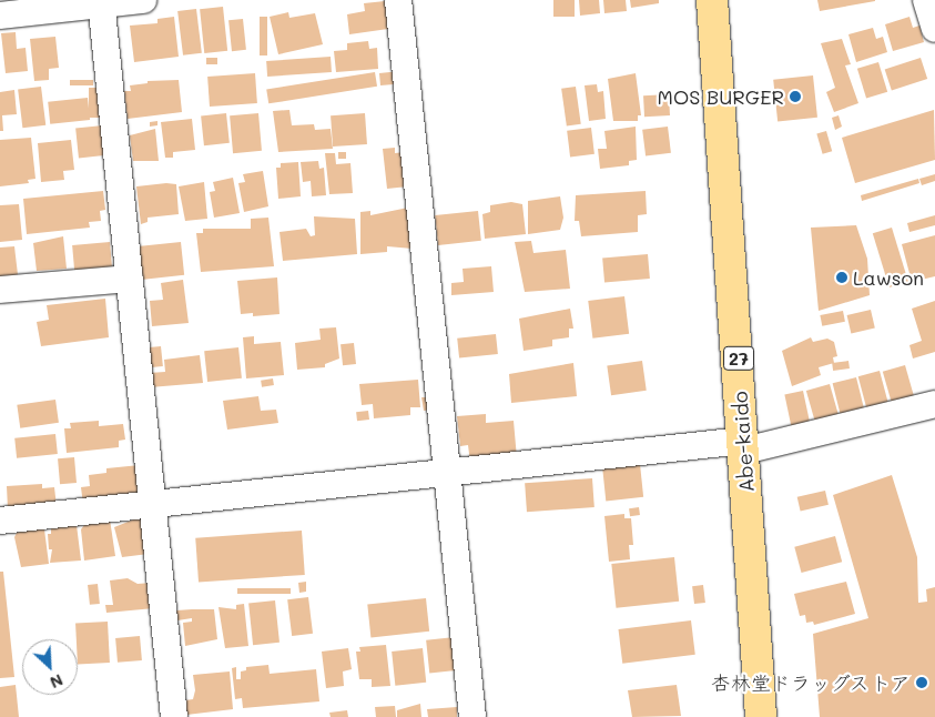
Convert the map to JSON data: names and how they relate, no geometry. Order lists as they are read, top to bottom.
{
  "streets": {
    "main road": ["27", "Abe-kaido"]
  },
  "places": ["MOS BURGER", "Lawson", "杏林堂ドラッグストア"],
  "north": "bottom right"
}
